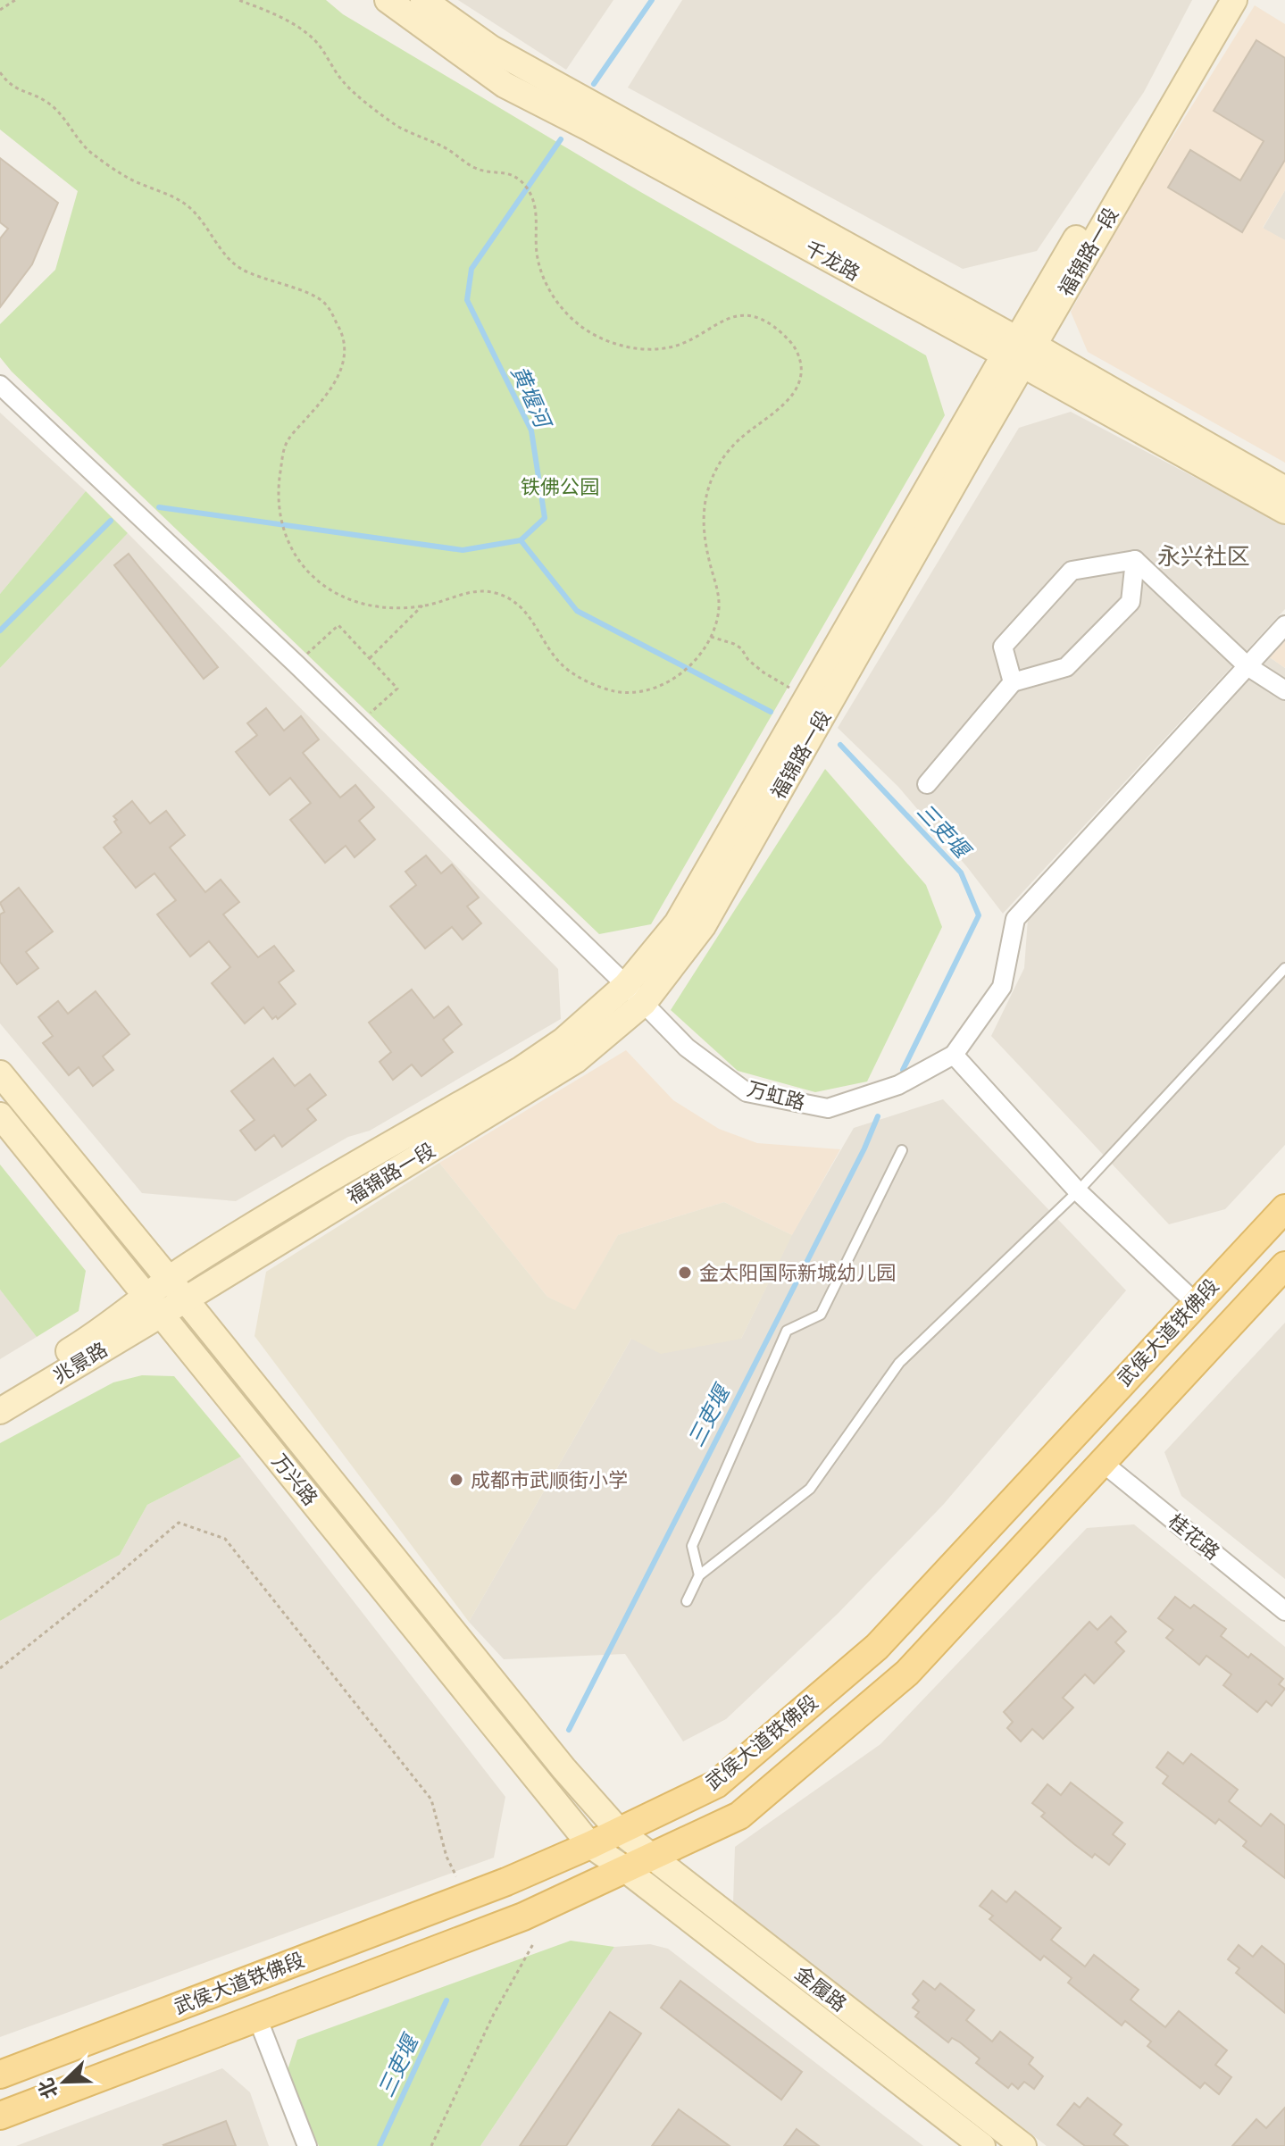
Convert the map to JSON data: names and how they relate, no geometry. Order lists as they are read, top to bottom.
{
  "streets": {
    "main road": ["武侯大道铁佛段"],
    "street": [
      "福锦路一段",
      "千龙路",
      "万虹路",
      "兆景路",
      "万兴路",
      "桂花路",
      "金履路"
    ]
  },
  "crossings": [
    ["福锦路一段", "千龙路"],
    ["福锦路一段", "万虹路"],
    ["福锦路一段", "兆景路"],
    ["福锦路一段", "万兴路"],
    ["福锦路一段", "金履路"],
    ["武侯大道铁佛段", "万兴路"],
    ["武侯大道铁佛段", "桂花路"],
    ["武侯大道铁佛段", "金履路"],
    ["兆景路", "万兴路"],
    ["万兴路", "金履路"]
  ],
  "districts": ["永兴社区"],
  "water": ["黄堰河", "三吏堰"],
  "parks": ["铁佛公园"],
  "places": ["金太阳国际新城幼儿园", "成都市武顺街小学"],
  "north": "bottom left"
}
